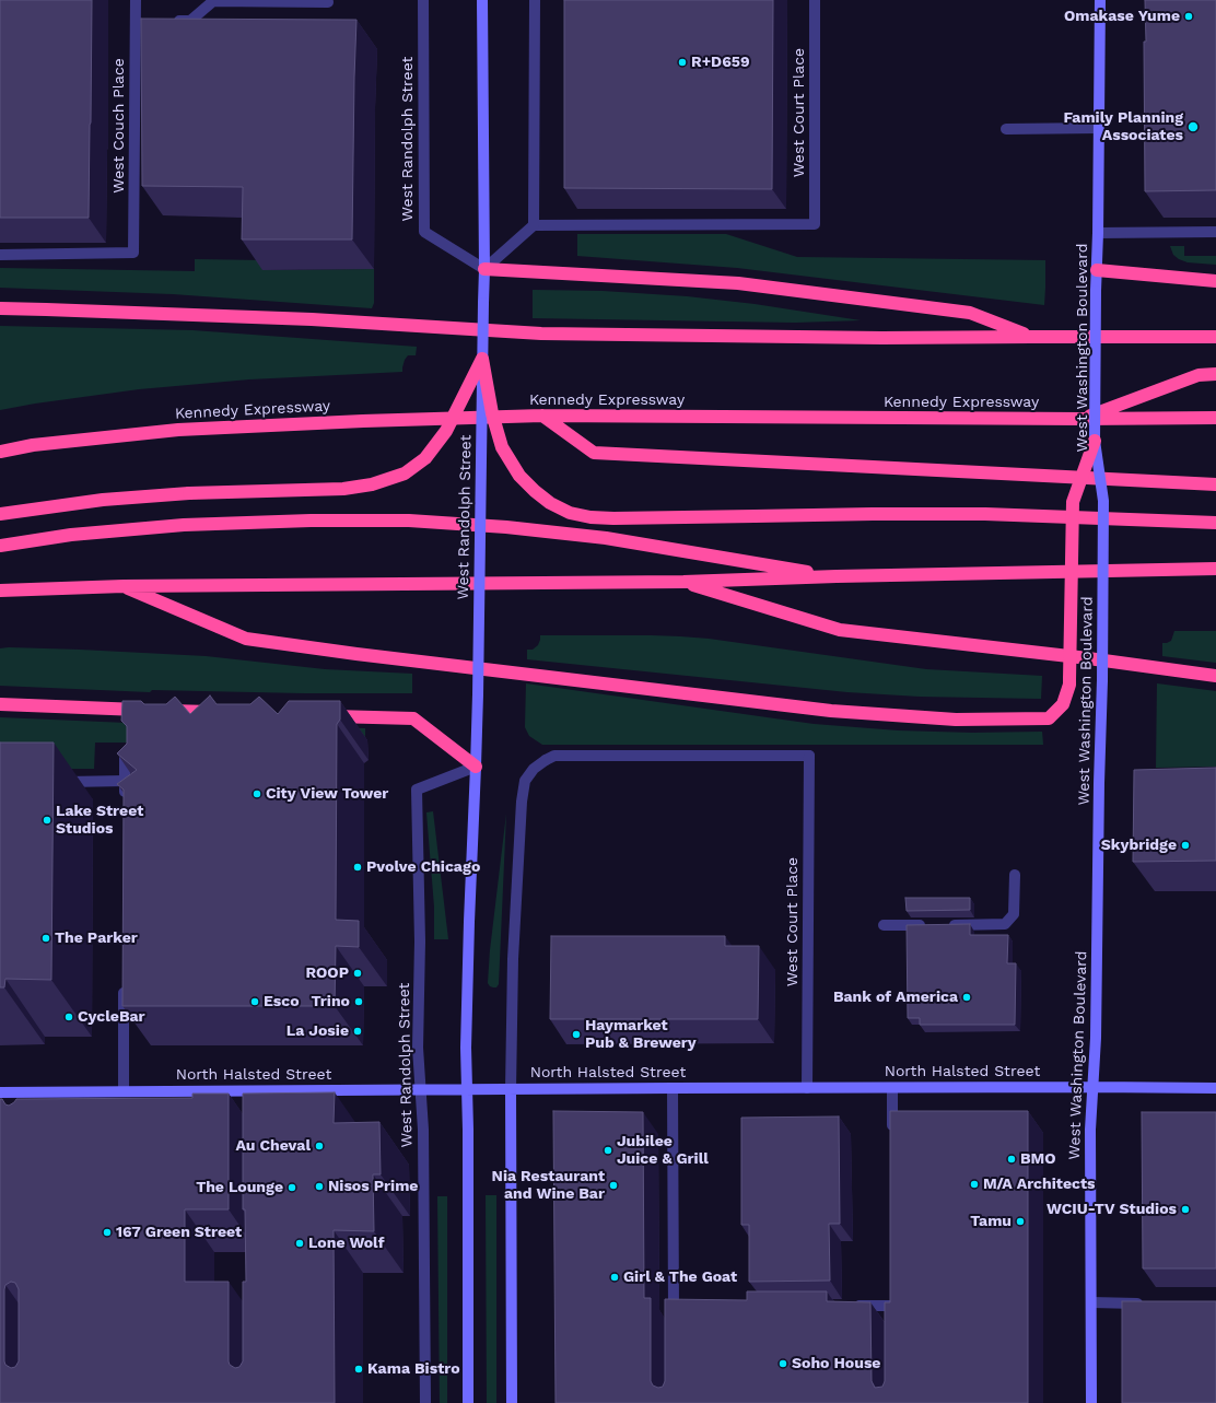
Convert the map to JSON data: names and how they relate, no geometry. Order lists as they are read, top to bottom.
{
  "streets": {
    "highway": ["Kennedy Expressway"],
    "main road": ["West Randolph Street", "West Washington Boulevard", "North Halsted Street"],
    "street": ["West Court Place", "West Couch Place"]
  },
  "crossings": [
    ["West Court Place", "North Halsted Street"],
    ["West Randolph Street", "North Halsted Street"],
    ["West Washington Boulevard", "North Halsted Street"]
  ],
  "places": [
    "Omakase Yume",
    "R+D659",
    "Family Planning Associates",
    "City View Tower",
    "Lake Street Studios",
    "Skybridge",
    "Pvolve Chicago",
    "The Parker",
    "ROOP",
    "Bank of America",
    "Esco",
    "Trino",
    "CycleBar",
    "La Josie",
    "Haymarket Pub & Brewery",
    "Au Cheval",
    "Jubilee Juice & Grill",
    "BMO",
    "M/A Architects",
    "Nia Restaurant and Wine Bar",
    "Nisos Prime",
    "The Lounge",
    "WCIU-TV Studios",
    "Tamu",
    "167 Green Street",
    "Lone Wolf",
    "Girl & The Goat",
    "Soho House",
    "Kama Bistro"
  ]
}
